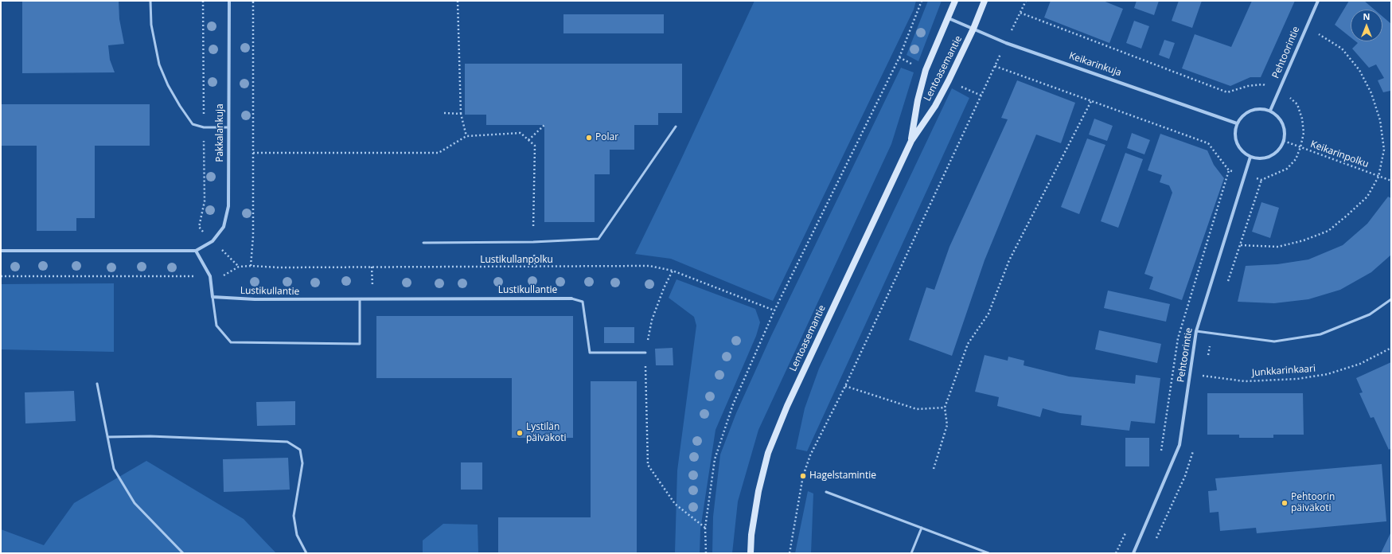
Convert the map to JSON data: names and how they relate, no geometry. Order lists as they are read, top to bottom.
{
  "streets": {
    "main road": ["Lentoasemantie"],
    "street": [
      "Pehtoorintie",
      "Keikarinkuja",
      "Pakkalankuja",
      "Lustikullantie"
    ],
    "path": ["Keikarinpolku", "Lustikullanpolku", "Junkkarinkaari"]
  },
  "crossings": [
    ["Pehtoorintie", "Keikarinkuja"],
    ["Pehtoorintie", "Keikarinpolku"],
    ["Pehtoorintie", "Junkkarinkaari"],
    ["Keikarinkuja", "Lentoasemantie"],
    ["Keikarinkuja", "Keikarinpolku"]
  ],
  "places": [
    "Polar",
    "Lystilän päiväkoti",
    "Hagelstamintie",
    "Pehtoorin päiväkoti"
  ],
  "north": "top"
}
